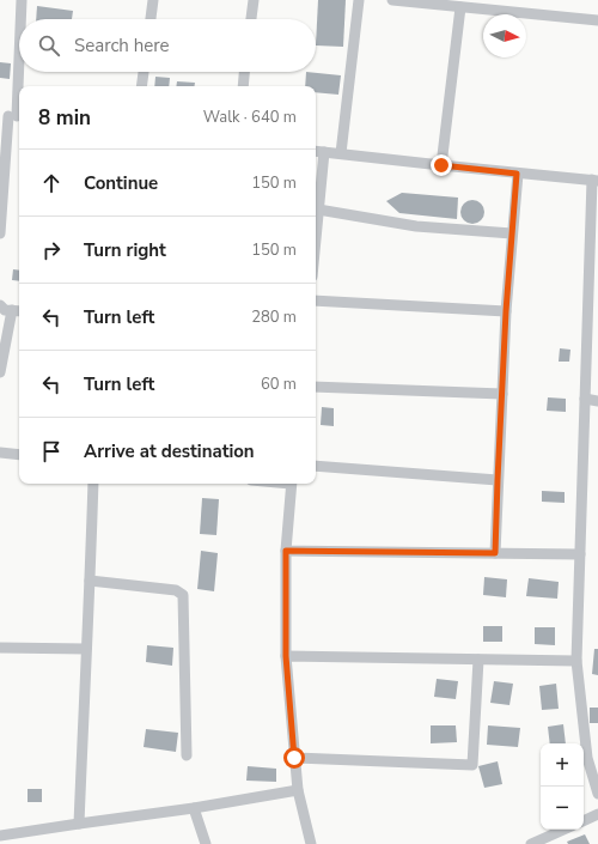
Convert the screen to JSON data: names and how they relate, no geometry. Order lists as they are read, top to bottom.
{
  "north": "right",
  "page": {
    "search": "Search here",
    "heading": ["8 min", "Walk · 640 m"],
    "list": [
      ["Continue", "150 m"],
      ["Turn right", "150 m"],
      ["Turn left", "280 m"],
      ["Turn left", "60 m"],
      "Arrive at destination"
    ],
    "map_buttons": ["+", "−"]
  }
}
